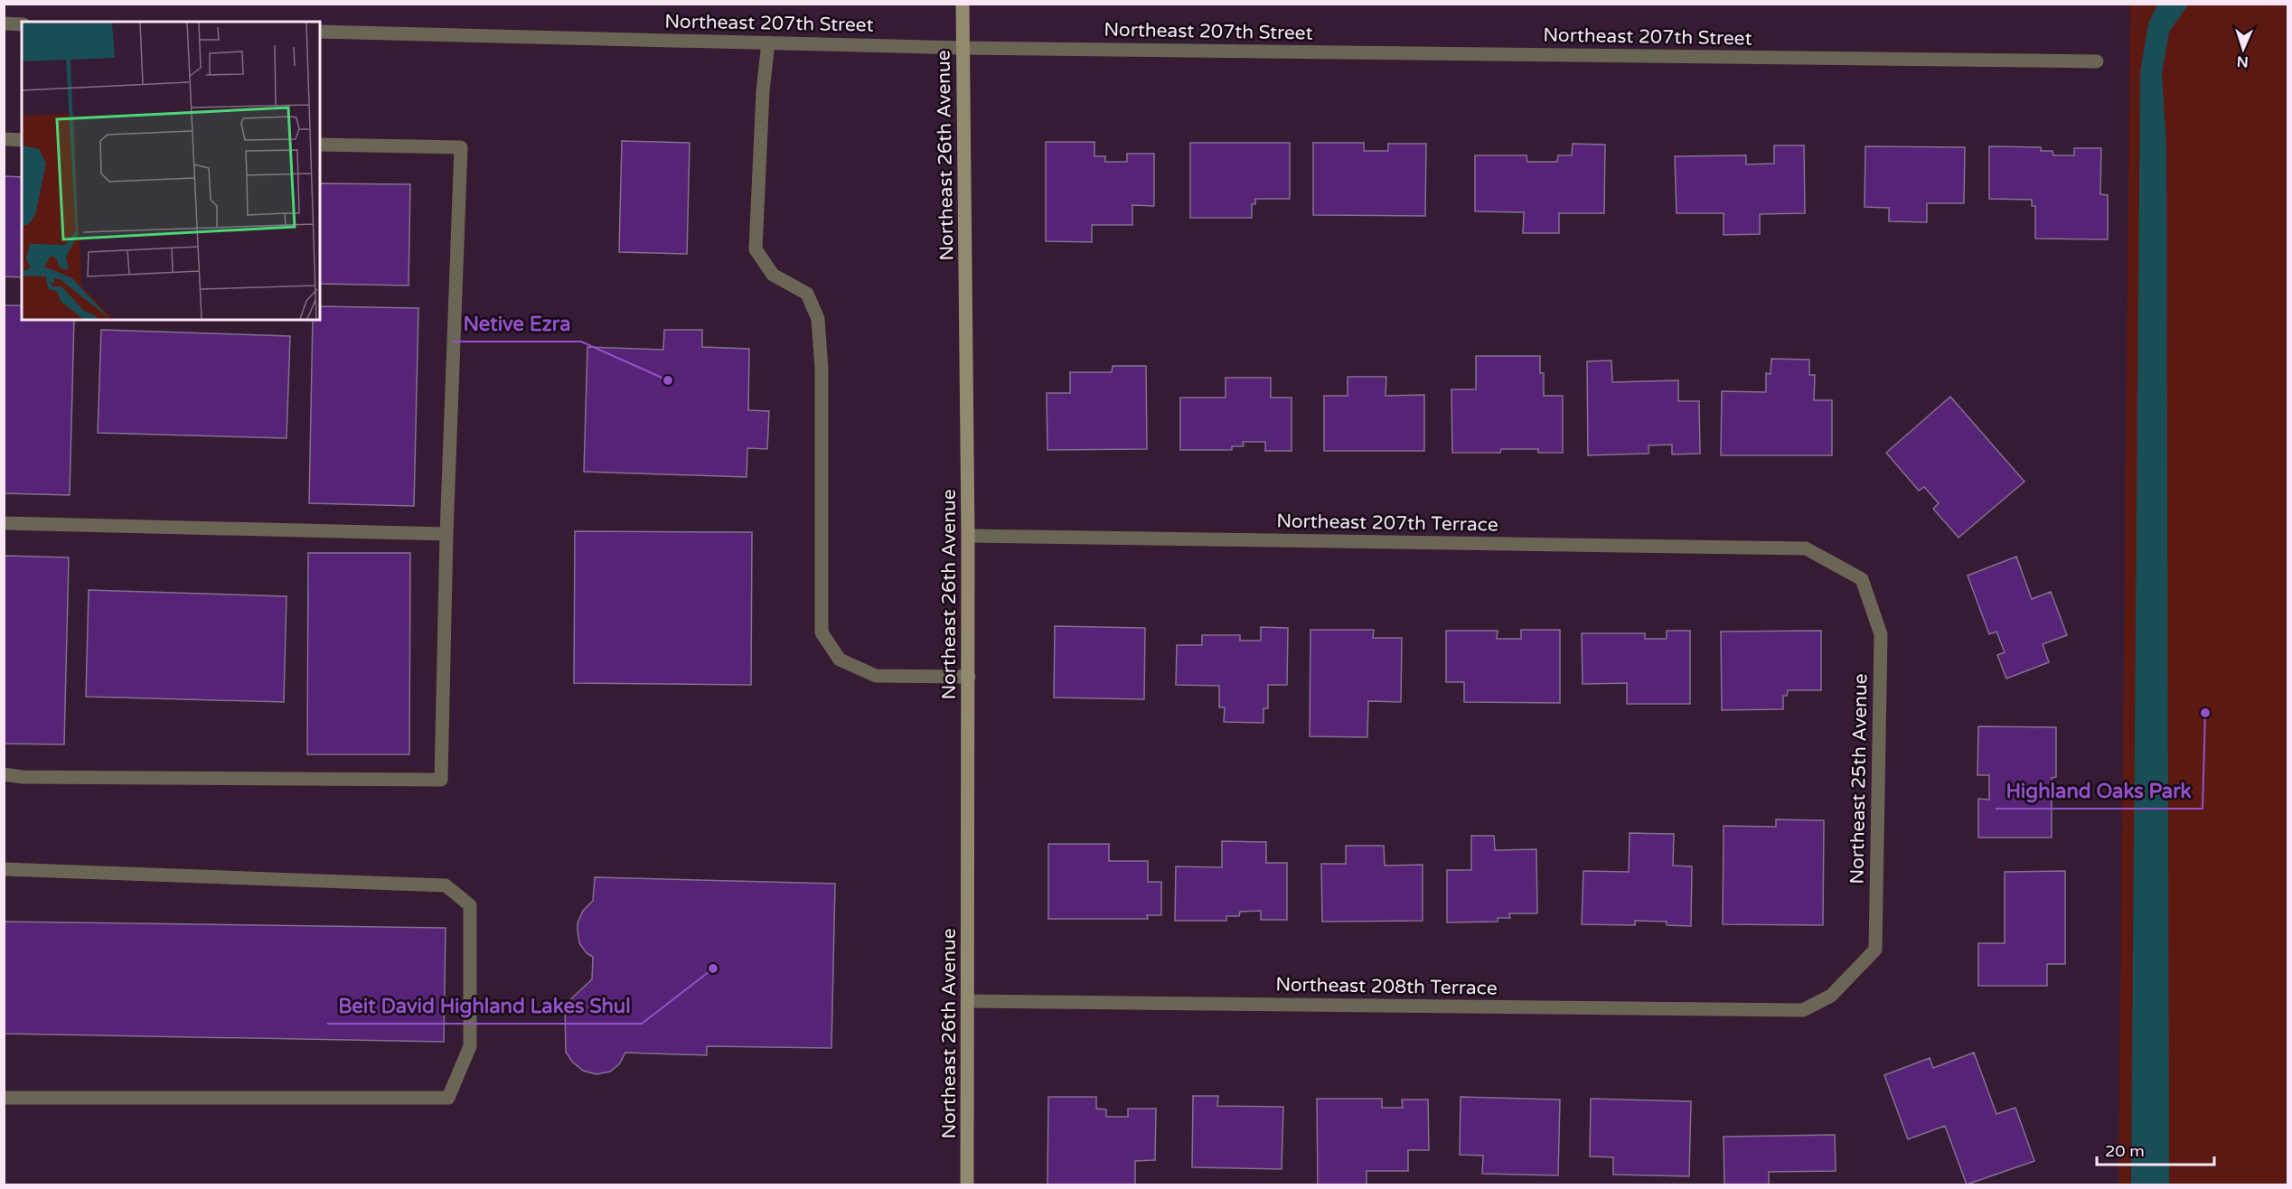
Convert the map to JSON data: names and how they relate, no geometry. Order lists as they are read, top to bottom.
{
  "streets": {
    "street": [
      "Northeast 207th Street",
      "Northeast 26th Avenue",
      "Northeast 207th Terrace",
      "Northeast 25th Avenue",
      "Northeast 208th Terrace"
    ]
  },
  "crossings": [
    ["Northeast 207th Street", "Northeast 26th Avenue"],
    ["Northeast 26th Avenue", "Northeast 207th Terrace"],
    ["Northeast 26th Avenue", "Northeast 208th Terrace"],
    ["Northeast 207th Terrace", "Northeast 25th Avenue"],
    ["Northeast 25th Avenue", "Northeast 208th Terrace"]
  ],
  "places": ["Netive Ezra", "Highland Oaks Park", "Beit David Highland Lakes Shul"],
  "scale_bar": "20 m",
  "north": "bottom"
}
